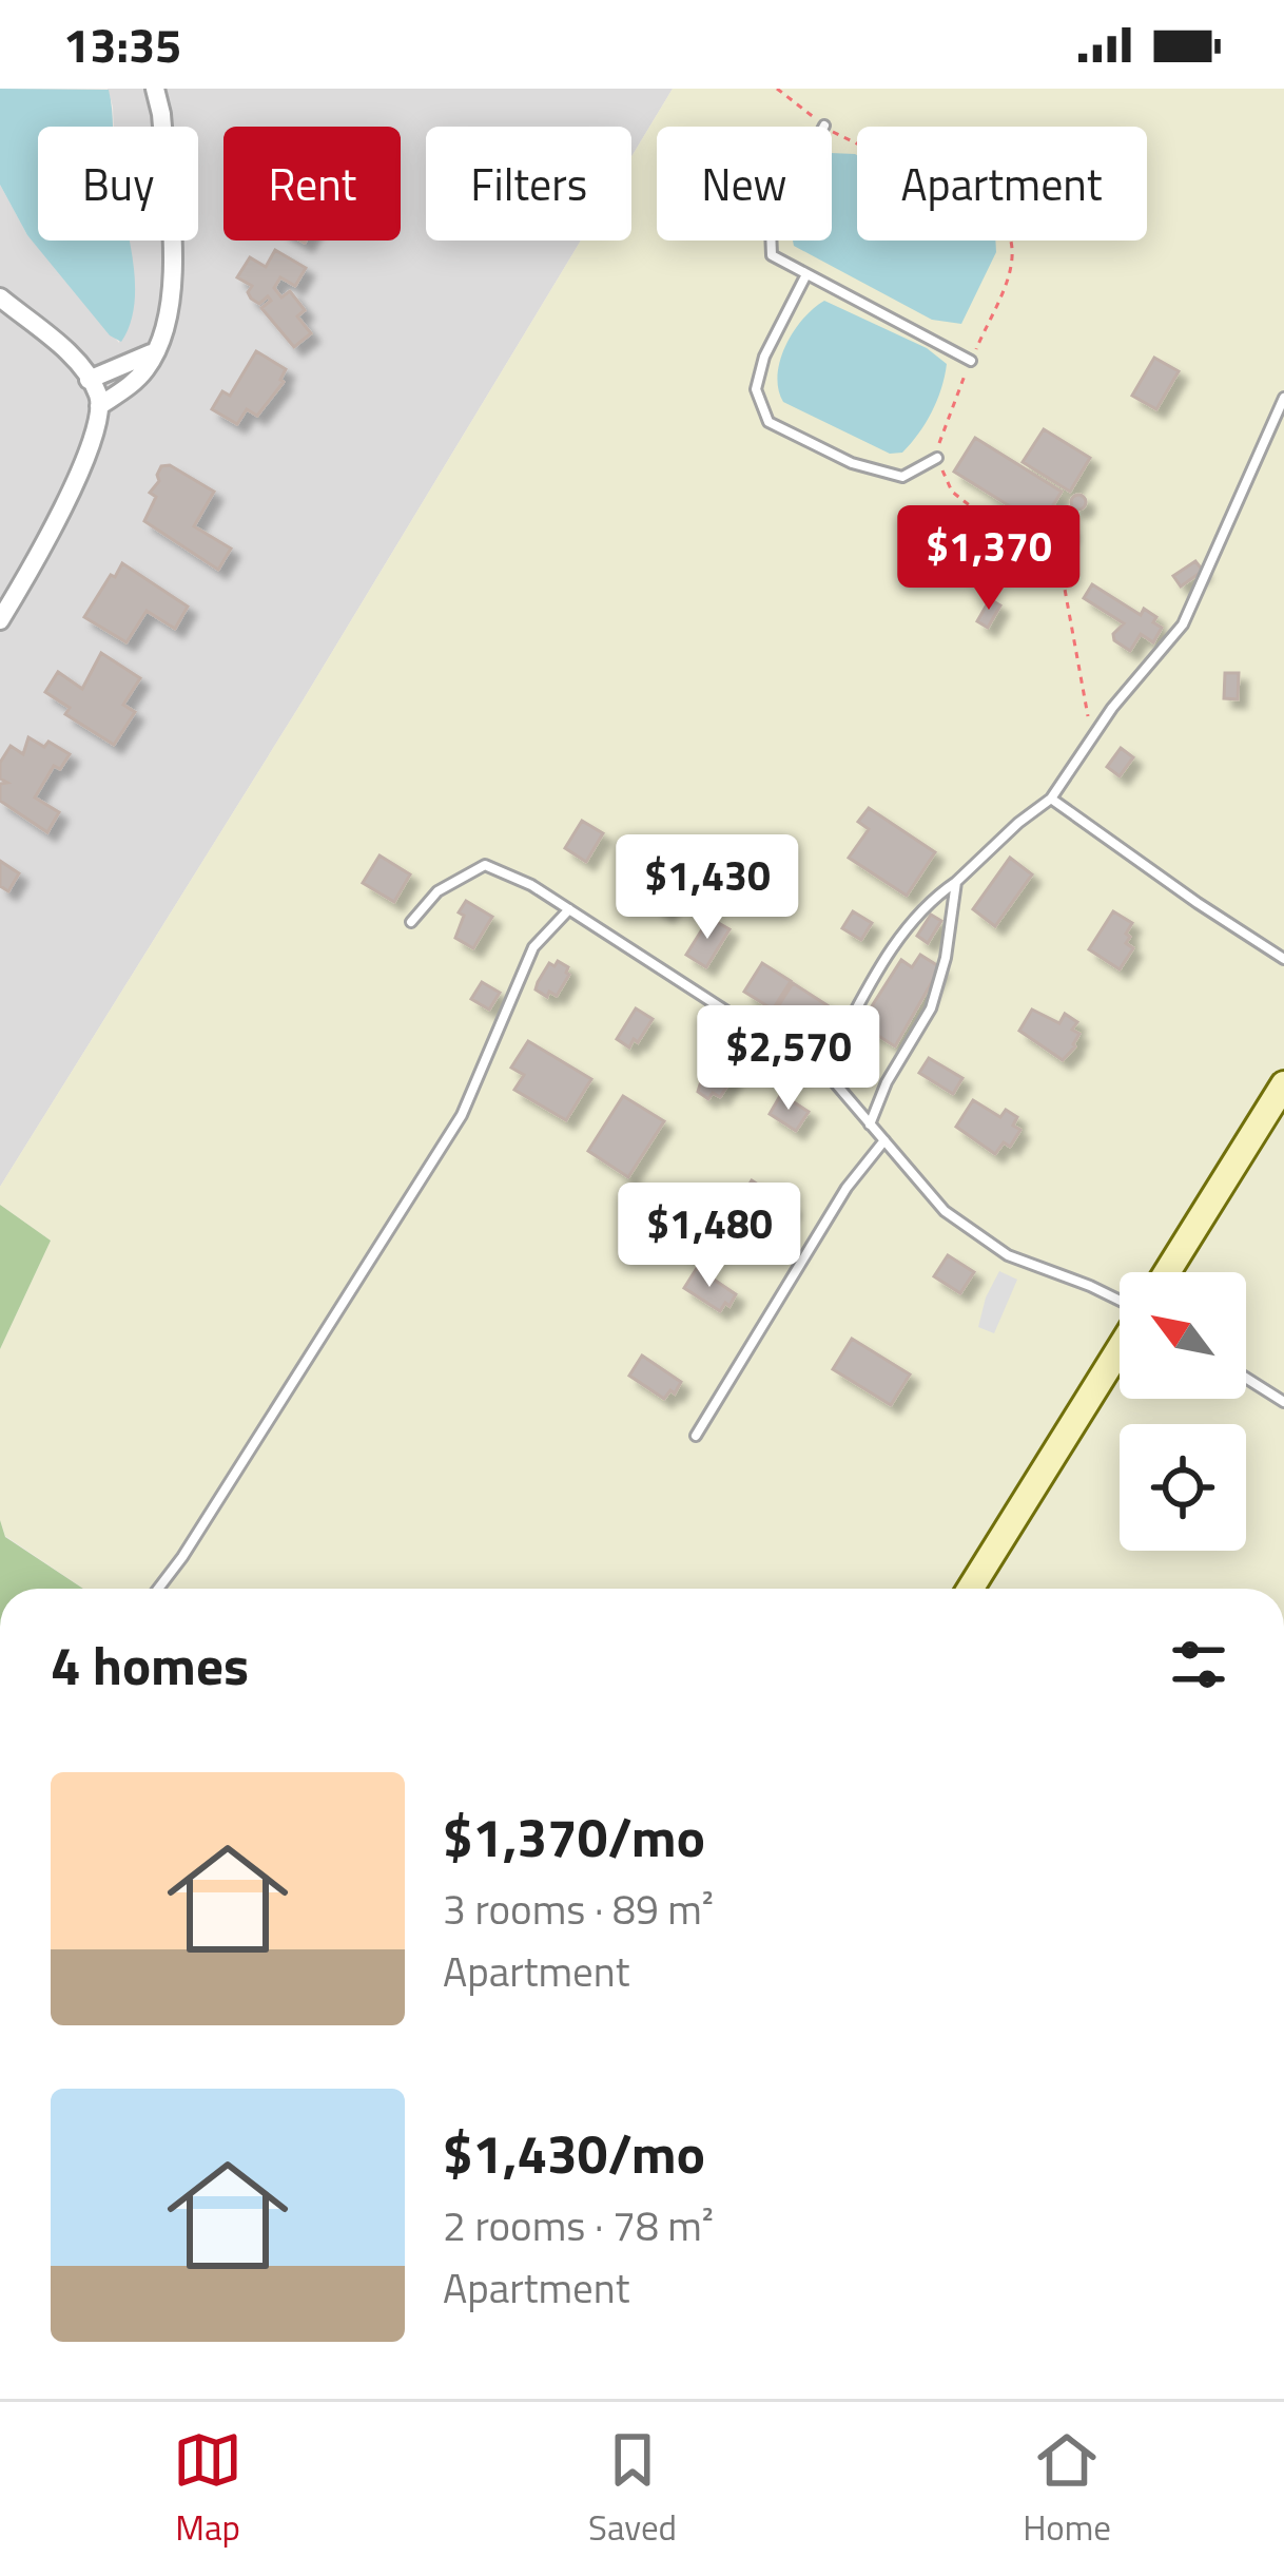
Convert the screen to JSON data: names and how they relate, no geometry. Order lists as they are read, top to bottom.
{
  "north": "top left",
  "page": {
    "status": "13:35",
    "chip": [
      "Buy",
      "Rent",
      "Filters",
      "New",
      "Apartment"
    ],
    "price": [
      "$1,370",
      "$1,430",
      "$2,570",
      "$1,480"
    ],
    "heading": "4 homes",
    "list": [
      {
        "name": "$1,370/mo",
        "note": "3 rooms · 89 m² · Apartment"
      },
      {
        "name": "$1,430/mo",
        "note": "2 rooms · 78 m² · Apartment"
      }
    ],
    "tabs": ["Map", "Saved", "Home"]
  }
}
